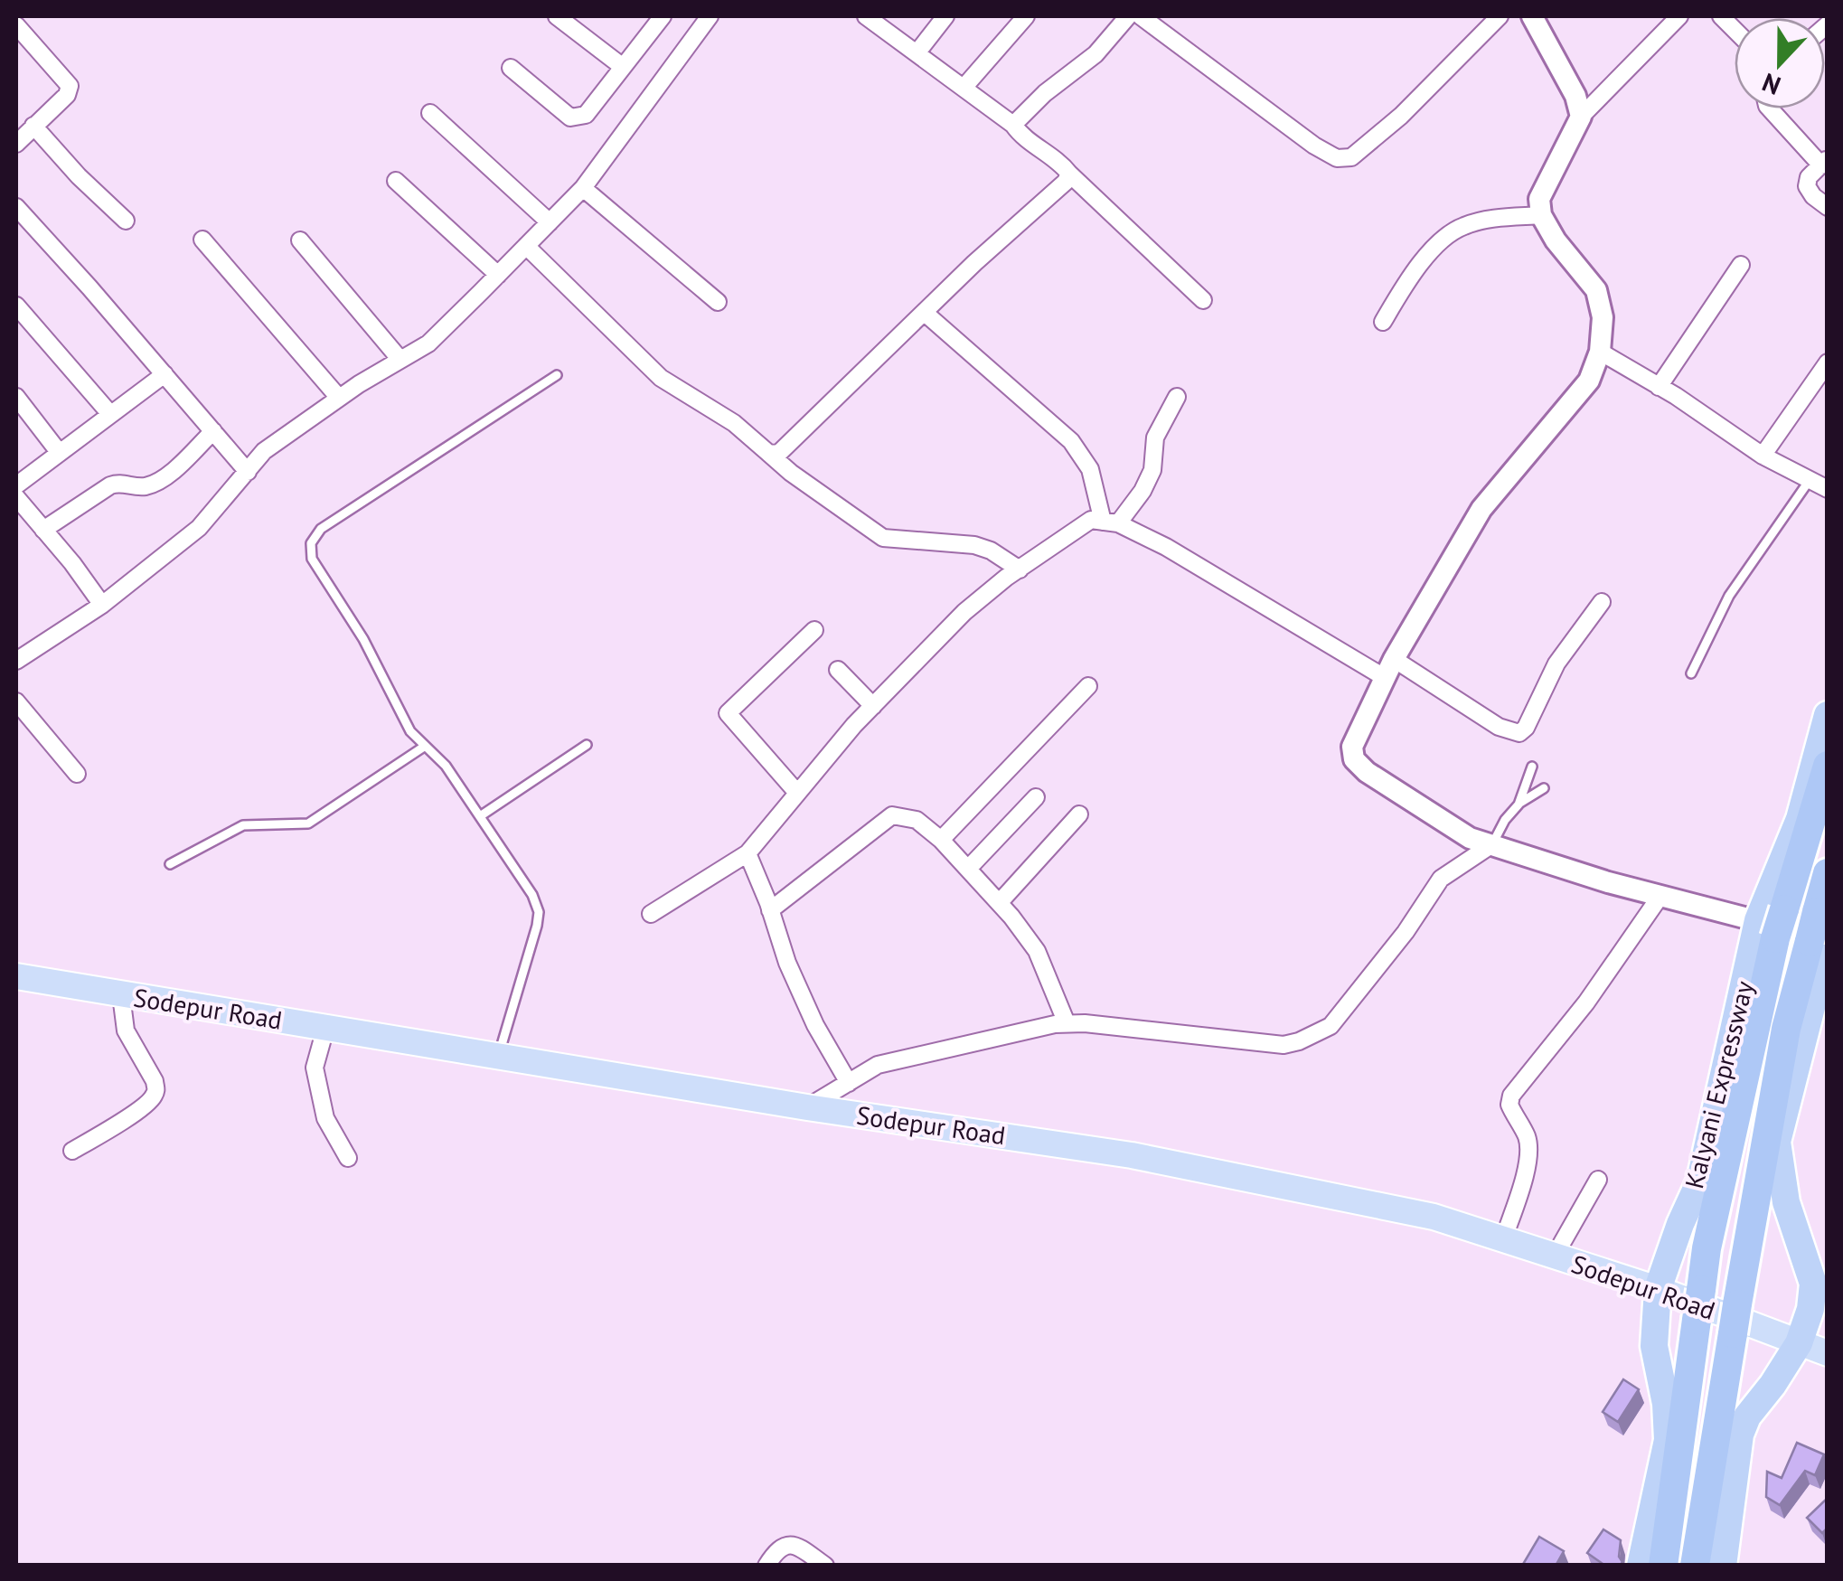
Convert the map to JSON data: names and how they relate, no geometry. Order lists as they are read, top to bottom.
{
  "streets": {
    "highway": ["Kalyani Expressway"],
    "main road": ["Sodepur Road"]
  },
  "crossings": [
    ["Sodepur Road", "Kalyani Expressway"]
  ],
  "north": "bottom"
}
